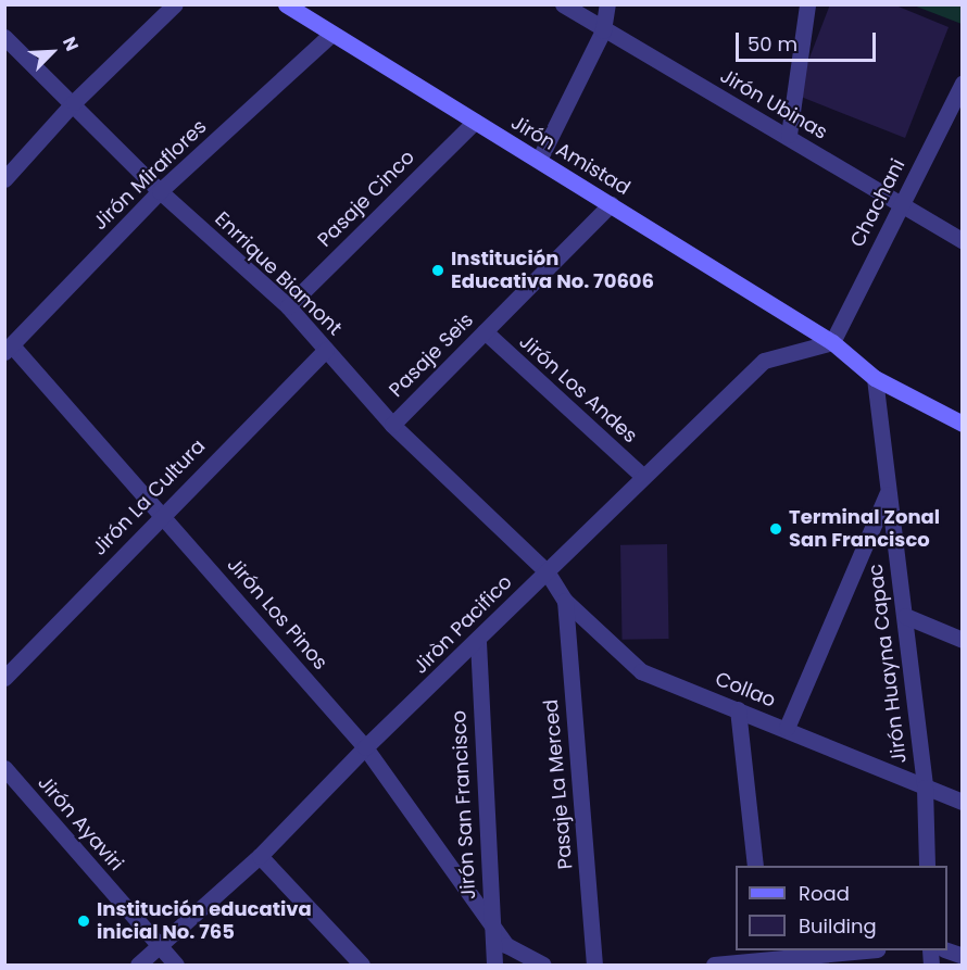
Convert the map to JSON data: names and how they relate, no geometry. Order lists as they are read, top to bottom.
{
  "streets": {
    "street": [
      "Jirón Ubinas",
      "Jirón Amistad",
      "Jirón Miraflores",
      "Pasaje Cinco",
      "Chachani",
      "Enrrique Biamont",
      "Pasaje Seis",
      "Jirón Los Andes",
      "Jirón La Cultura",
      "Jirón Los Pinos",
      "Jiròn Pacifico",
      "Jirón Huayna Capac",
      "Collao",
      "Pasaje La Merced",
      "Jirón San Francisco",
      "Jirón Ayaviri"
    ]
  },
  "crossings": [
    ["Jirón Ubinas", "Chachani"],
    ["Jirón Amistad", "Jirón Miraflores"],
    ["Jirón Amistad", "Pasaje Cinco"],
    ["Jirón Amistad", "Chachani"],
    ["Jirón Amistad", "Pasaje Seis"],
    ["Jirón Amistad", "Jiròn Pacifico"],
    ["Jirón Amistad", "Jirón Huayna Capac"],
    ["Jirón Miraflores", "Enrrique Biamont"],
    ["Jirón Miraflores", "Jirón Los Pinos"],
    ["Pasaje Cinco", "Enrrique Biamont"],
    ["Chachani", "Jiròn Pacifico"],
    ["Enrrique Biamont", "Pasaje Seis"],
    ["Enrrique Biamont", "Jirón La Cultura"],
    ["Enrrique Biamont", "Jiròn Pacifico"],
    ["Enrrique Biamont", "Collao"],
    ["Pasaje Seis", "Jirón Los Andes"],
    ["Jirón Los Andes", "Jiròn Pacifico"],
    ["Jirón La Cultura", "Jirón Los Pinos"],
    ["Jirón Los Pinos", "Jiròn Pacifico"],
    ["Jirón Los Pinos", "Jirón San Francisco"],
    ["Jiròn Pacifico", "Collao"],
    ["Jiròn Pacifico", "Jirón San Francisco"],
    ["Jiròn Pacifico", "Jirón Ayaviri"],
    ["Jirón Huayna Capac", "Collao"],
    ["Collao", "Pasaje La Merced"]
  ],
  "places": ["Institución Educativa No. 70606", "Terminal Zonal San Francisco", "Institución educativa inicial No. 765"],
  "legend": ["Road", "Building"],
  "scale_bar": "50 m",
  "north": "top right"
}
